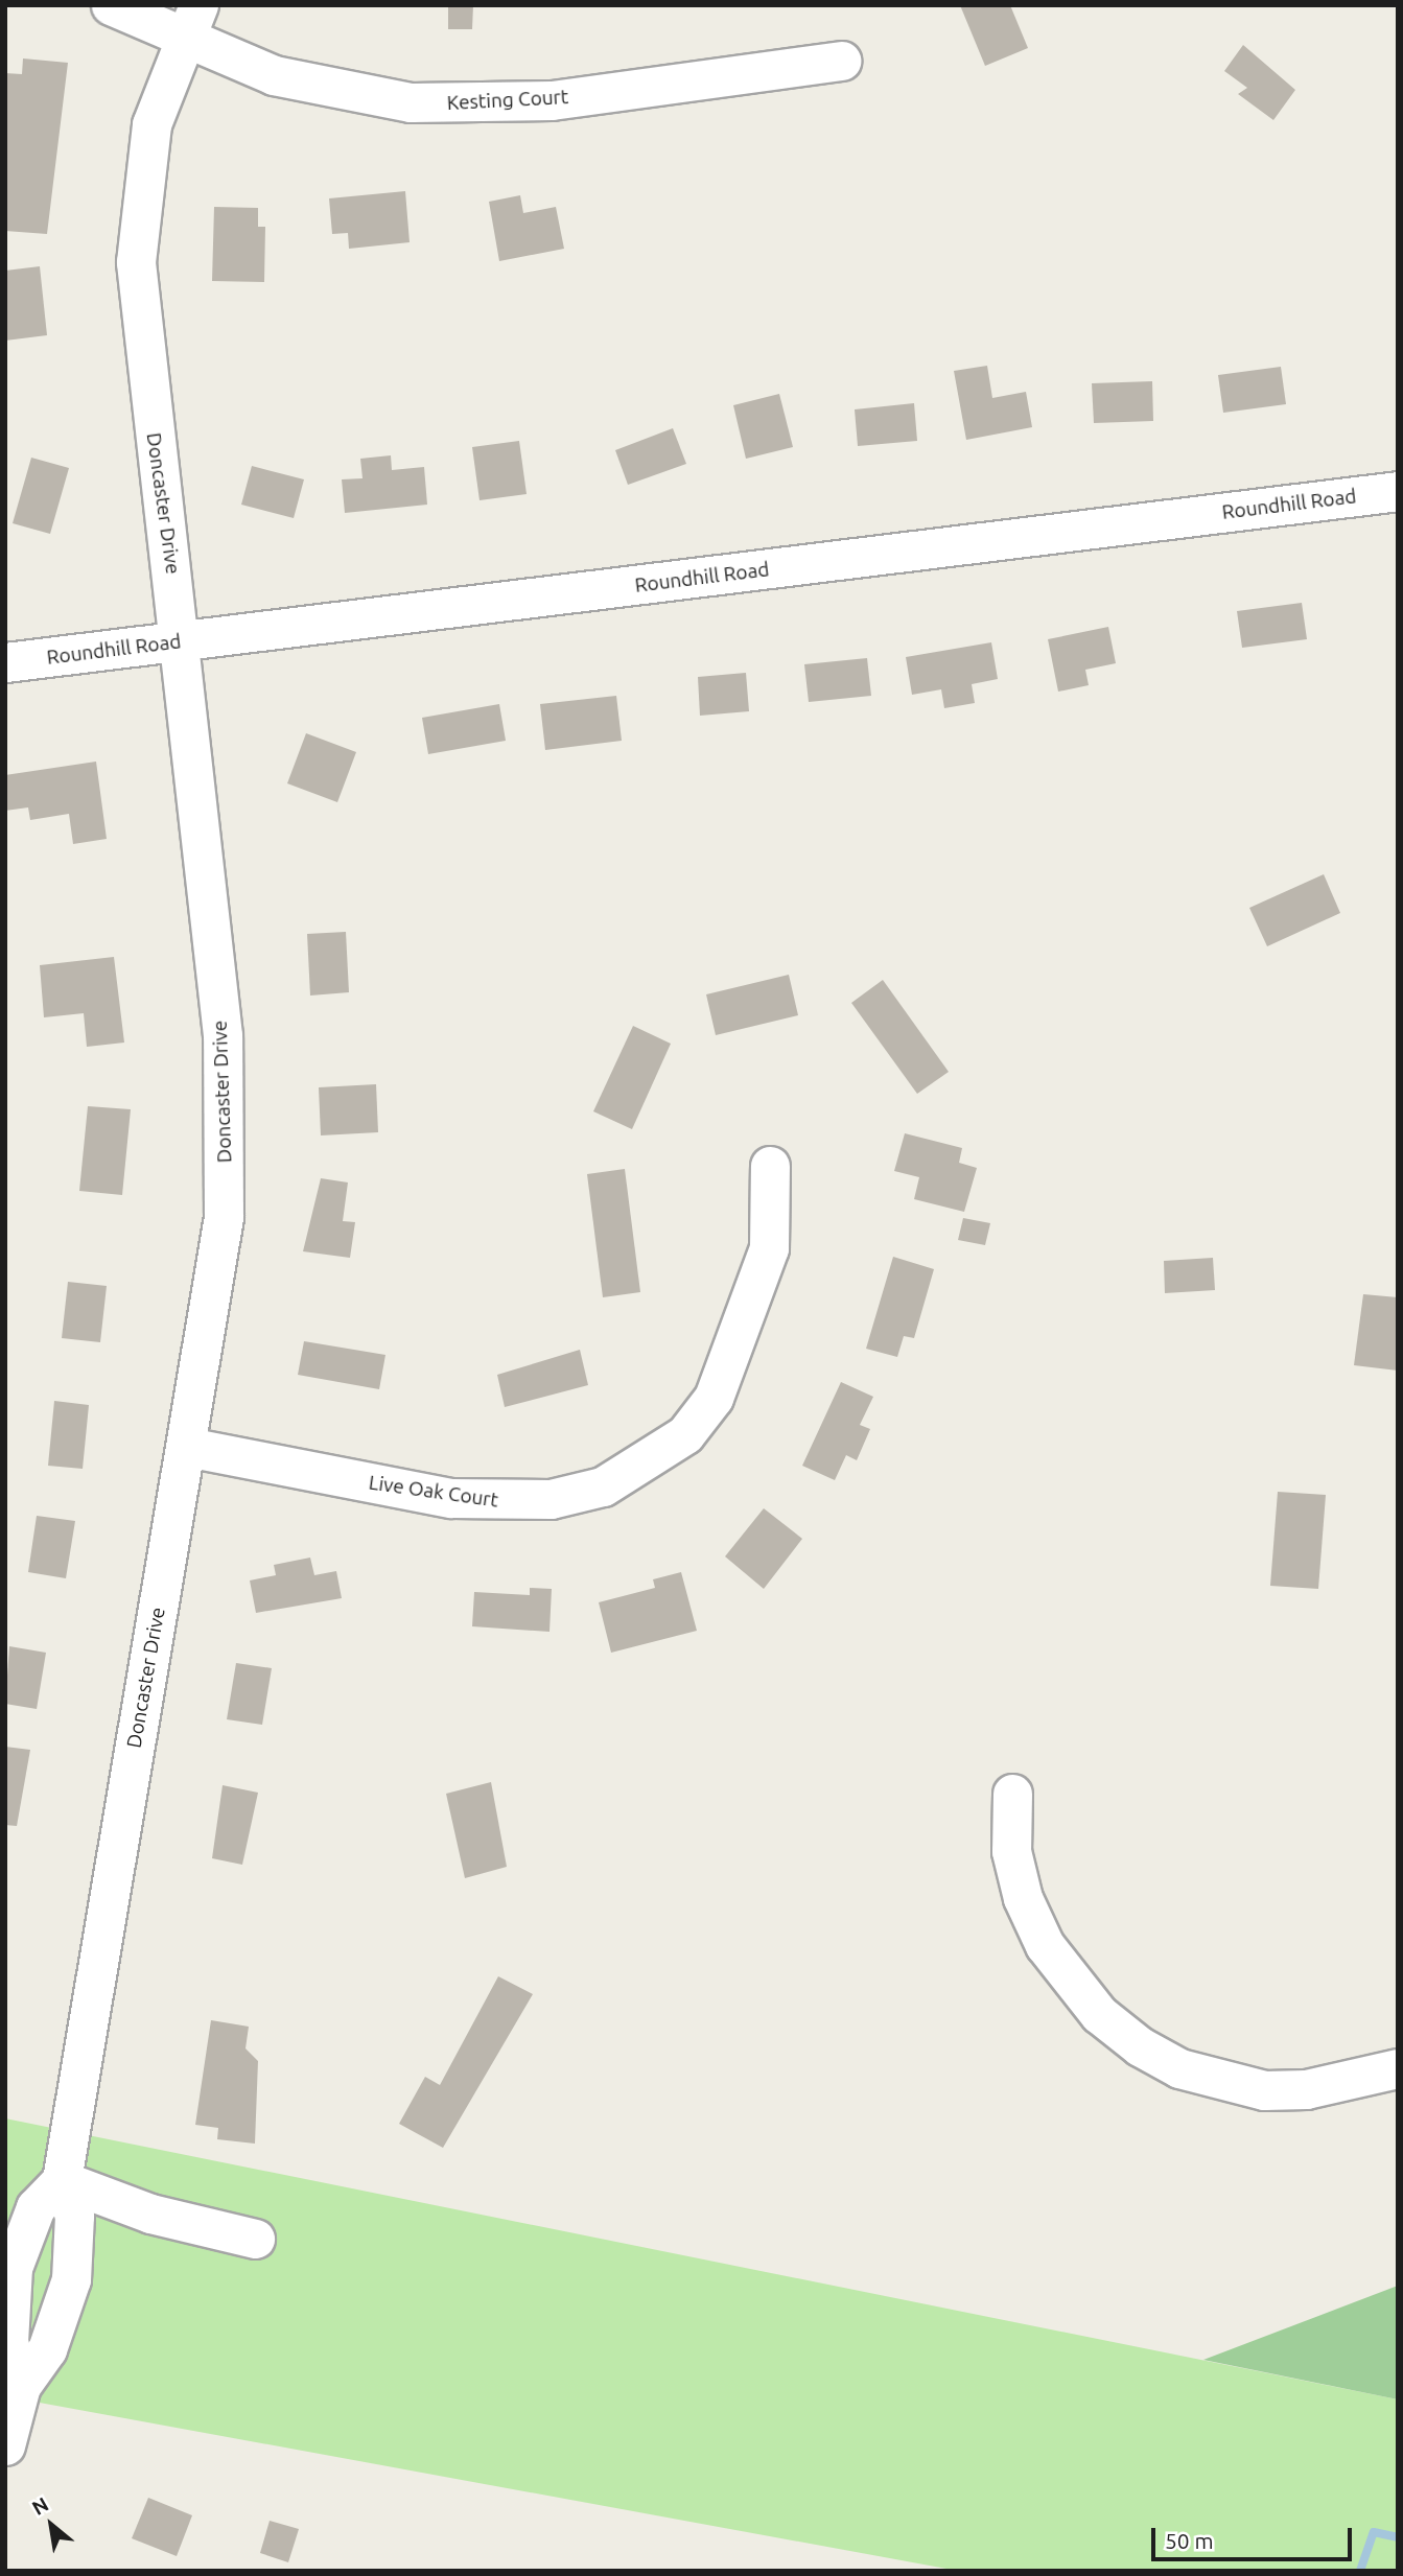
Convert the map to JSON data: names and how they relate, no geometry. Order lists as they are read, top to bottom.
{
  "streets": {
    "street": [
      "Kesting Court",
      "Doncaster Drive",
      "Roundhill Road",
      "Live Oak Court"
    ]
  },
  "crossings": [
    ["Kesting Court", "Doncaster Drive"],
    ["Doncaster Drive", "Roundhill Road"],
    ["Doncaster Drive", "Live Oak Court"]
  ],
  "scale_bar": "50 m",
  "north": "top left"
}
